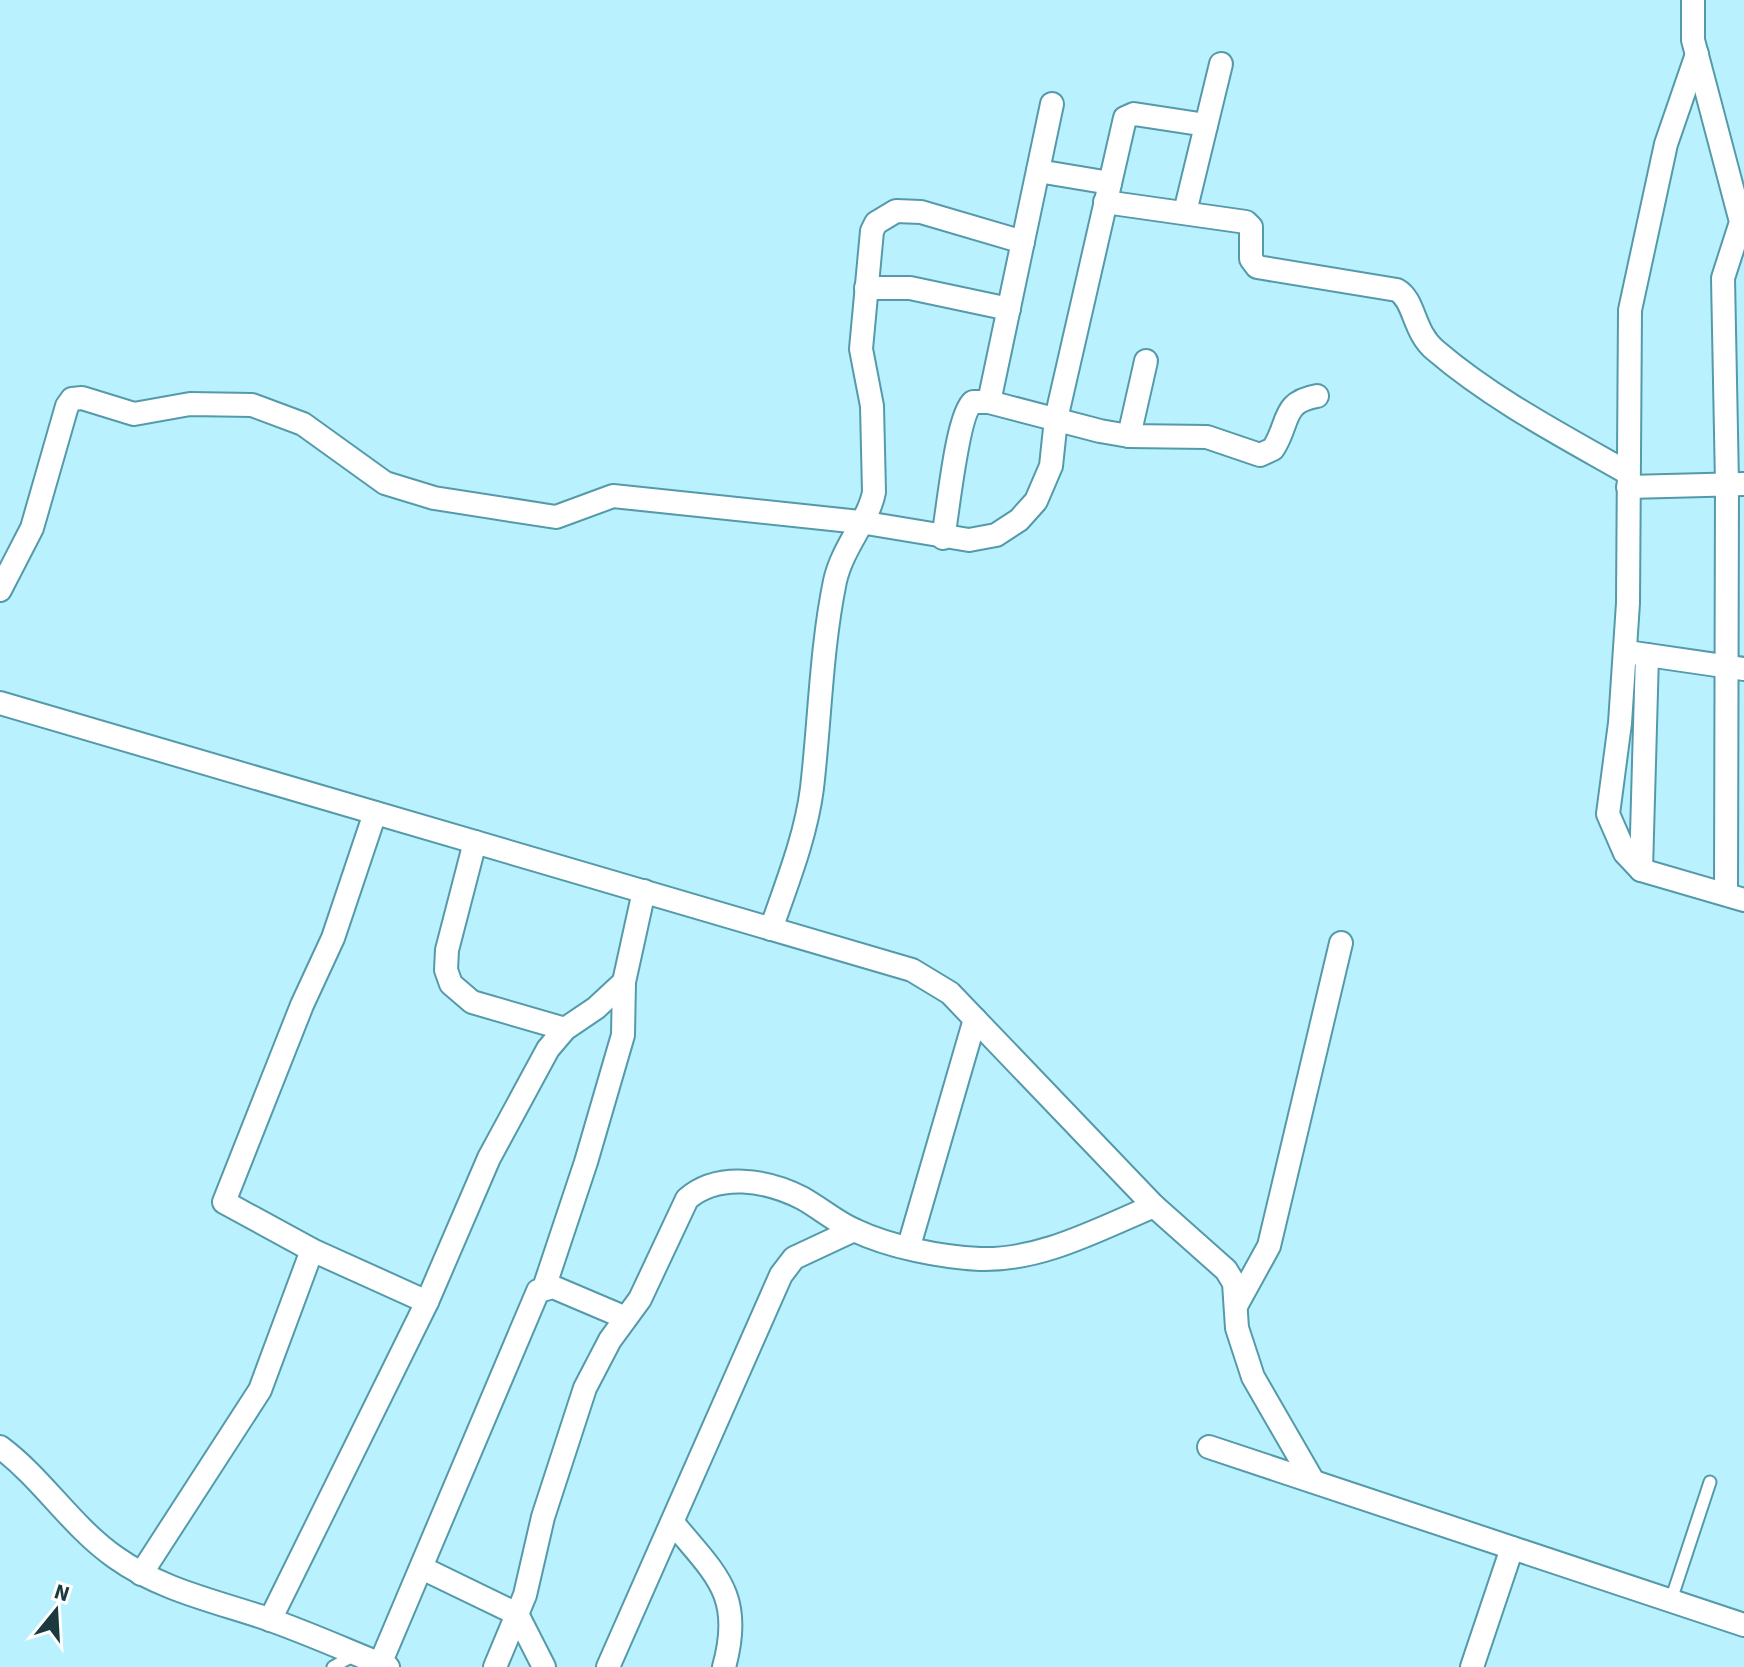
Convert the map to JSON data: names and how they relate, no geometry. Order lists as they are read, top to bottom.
{
  "north": "top"
}
